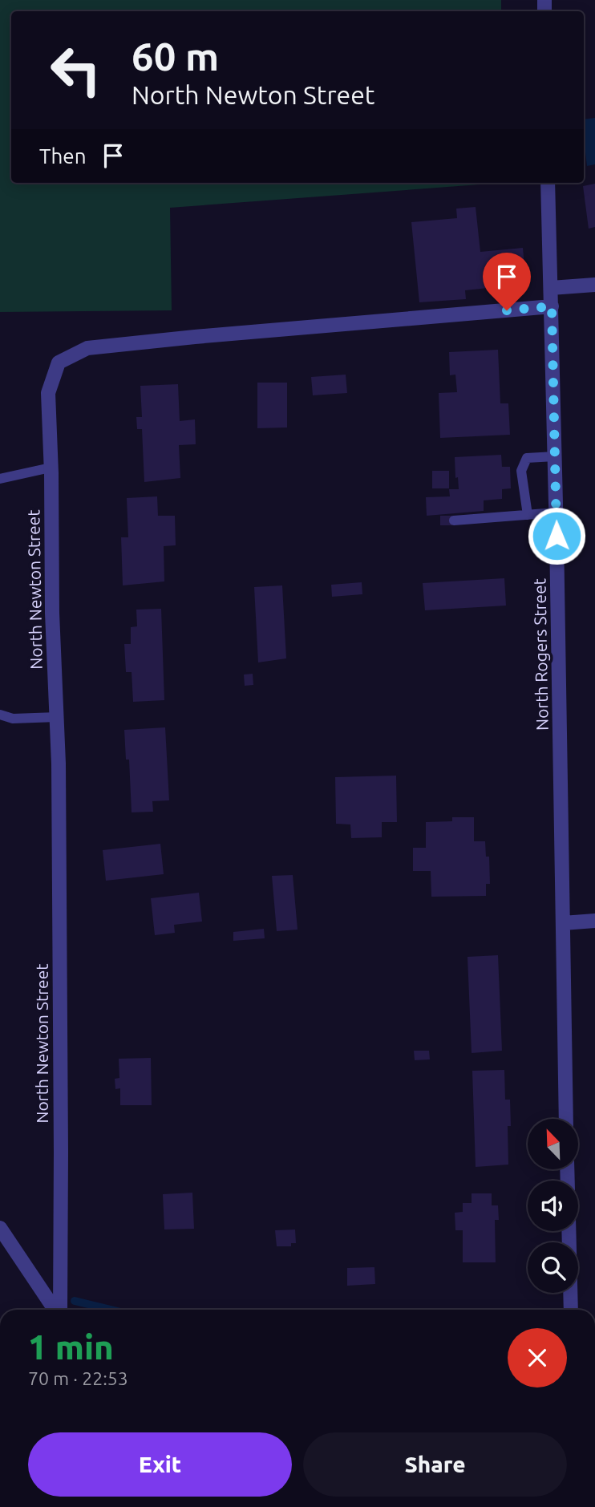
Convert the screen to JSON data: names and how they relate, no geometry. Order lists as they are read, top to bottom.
{
  "streets": {
    "street": ["North Newton Street", "North Rogers Street"]
  },
  "crossings": [
    ["North Newton Street", "North Rogers Street"]
  ],
  "north": "top left",
  "page": {
    "turn": ["60 m", "North Newton Street"],
    "then": "Then",
    "heading": ["1 min", "70 m · 22:53"],
    "buttons": ["Exit", "Share"]
  }
}
